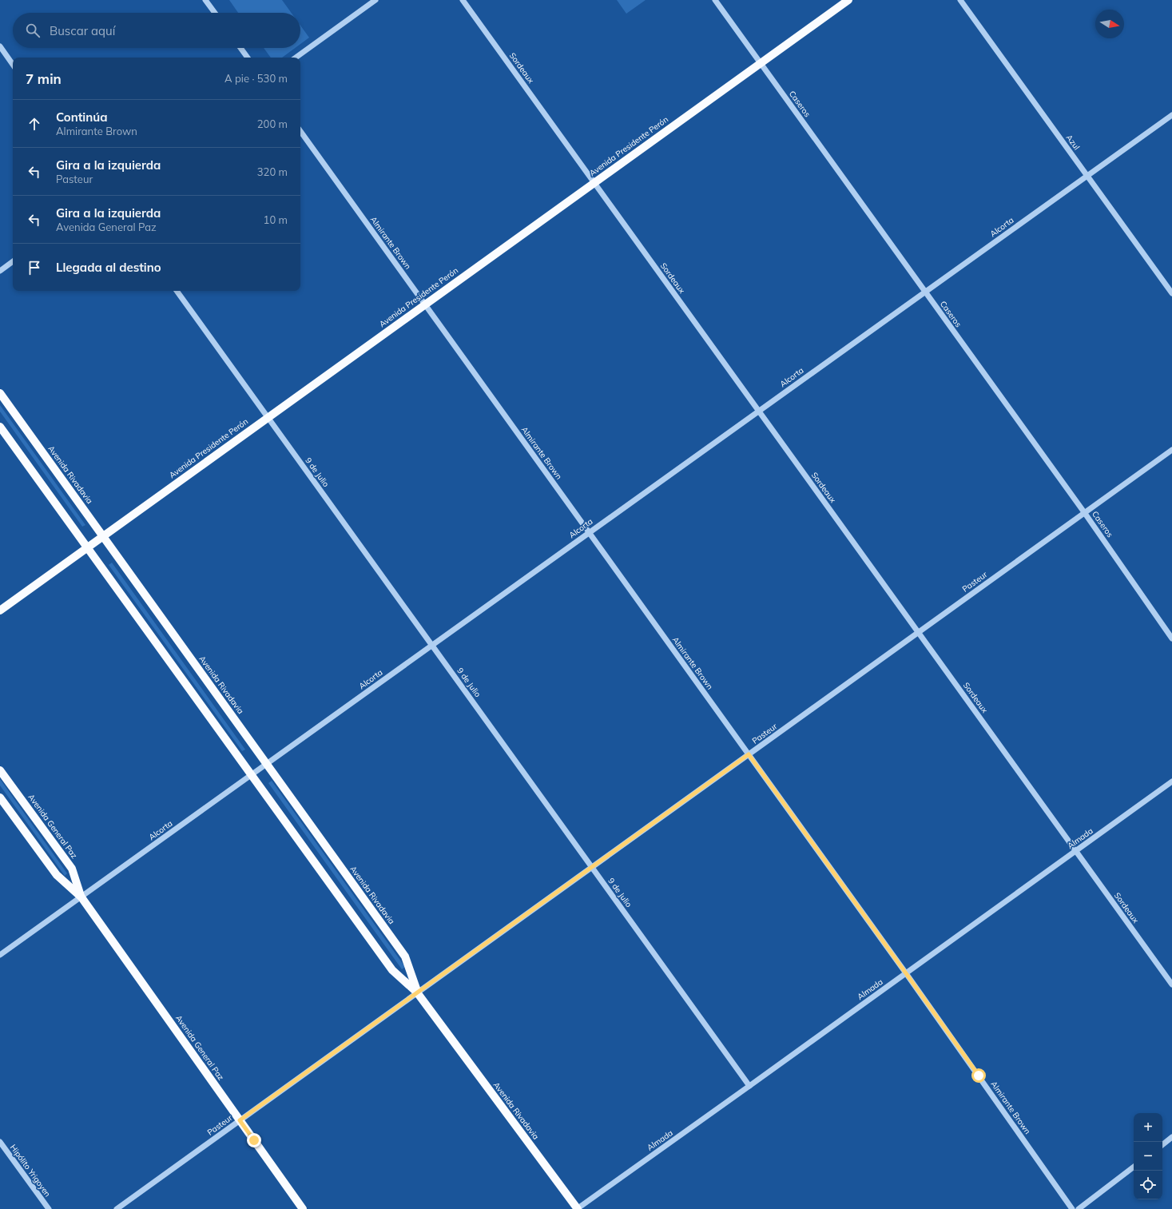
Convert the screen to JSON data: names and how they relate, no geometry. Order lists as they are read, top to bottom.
{
  "streets": {
    "main road": ["Avenida Presidente Perón", "Avenida Rivadavia", "Avenida General Paz"],
    "street": [
      "Sordeaux",
      "Caseros",
      "Azul",
      "Alcorta",
      "Almirante Brown",
      "9 de Julio",
      "Pasteur",
      "Almada",
      "Hipólito Yrigoyen"
    ]
  },
  "crossings": [
    ["Sordeaux", "Avenida Presidente Perón"],
    ["Sordeaux", "Alcorta"],
    ["Sordeaux", "Pasteur"],
    ["Sordeaux", "Almada"],
    ["Caseros", "Avenida Presidente Perón"],
    ["Caseros", "Alcorta"],
    ["Caseros", "Pasteur"],
    ["Azul", "Alcorta"],
    ["Avenida Presidente Perón", "Almirante Brown"],
    ["Avenida Presidente Perón", "9 de Julio"],
    ["Avenida Presidente Perón", "Avenida Rivadavia"],
    ["Alcorta", "Almirante Brown"],
    ["Alcorta", "9 de Julio"],
    ["Alcorta", "Avenida Rivadavia"],
    ["Alcorta", "Avenida General Paz"],
    ["Almirante Brown", "Pasteur"],
    ["Almirante Brown", "Almada"],
    ["9 de Julio", "Pasteur"],
    ["9 de Julio", "Almada"],
    ["Avenida Rivadavia", "Pasteur"],
    ["Avenida Rivadavia", "Almada"],
    ["Pasteur", "Avenida General Paz"]
  ],
  "north": "right",
  "page": {
    "search": "Buscar aquí",
    "heading": ["7 min", "A pie · 530 m"],
    "list": [
      ["Continúa", "Almirante Brown", "200 m"],
      ["Gira a la izquierda", "Pasteur", "320 m"],
      ["Gira a la izquierda", "Avenida General Paz", "10 m"],
      "Llegada al destino"
    ],
    "map_buttons": ["+", "−"]
  }
}
